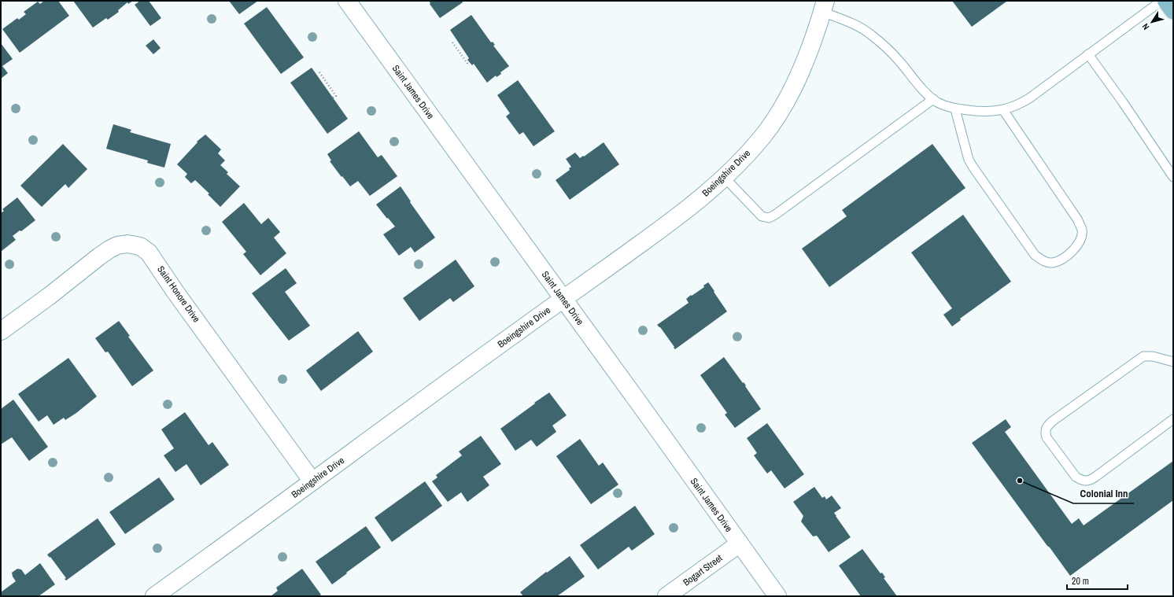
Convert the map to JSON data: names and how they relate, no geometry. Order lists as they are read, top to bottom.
{
  "streets": {
    "street": [
      "Saint James Drive",
      "Boeingshire Drive",
      "Saint Honore Drive",
      "Bogart Street"
    ]
  },
  "crossings": [
    ["Saint James Drive", "Boeingshire Drive"],
    ["Saint James Drive", "Bogart Street"],
    ["Boeingshire Drive", "Saint Honore Drive"]
  ],
  "places": ["Colonial Inn"],
  "scale_bar": "20 m",
  "north": "bottom left"
}
